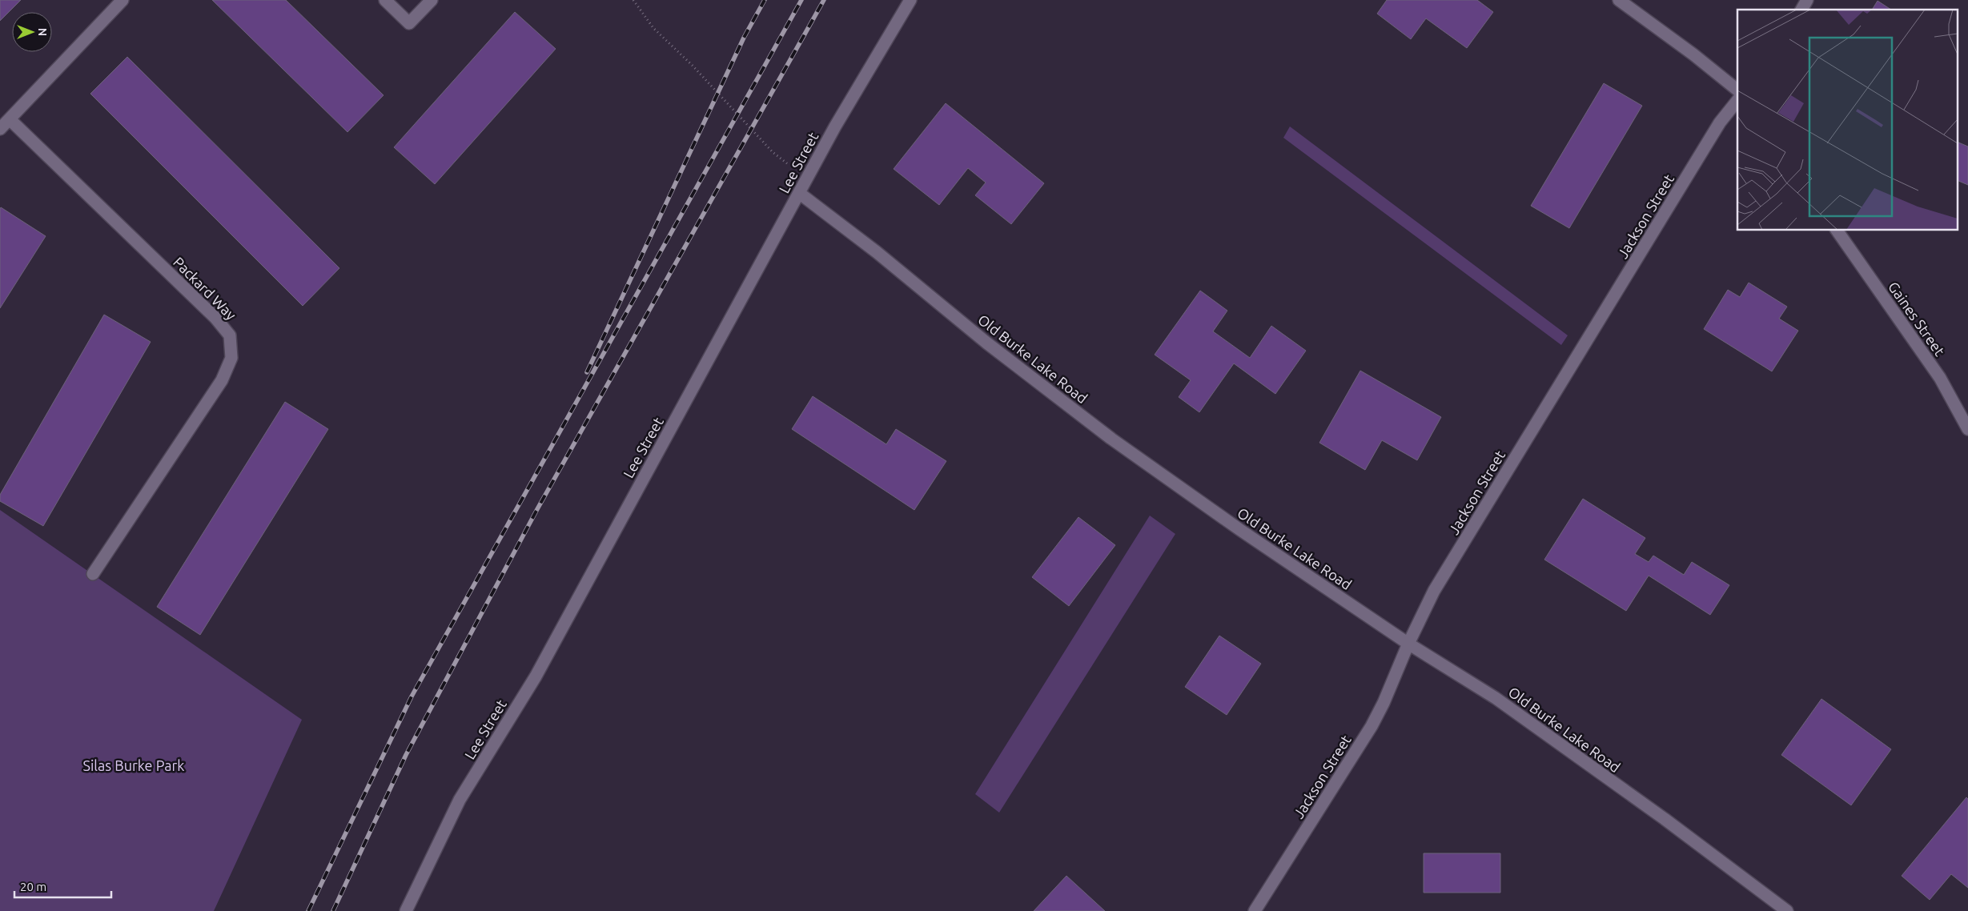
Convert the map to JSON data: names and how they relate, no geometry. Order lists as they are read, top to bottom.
{
  "streets": {
    "street": [
      "Lee Street",
      "Jackson Street",
      "Packard Way",
      "Gaines Street",
      "Old Burke Lake Road"
    ]
  },
  "crossings": [
    ["Lee Street", "Old Burke Lake Road"],
    ["Jackson Street", "Old Burke Lake Road"]
  ],
  "parks": ["Silas Burke Park"],
  "scale_bar": "20 m",
  "north": "right"
}
